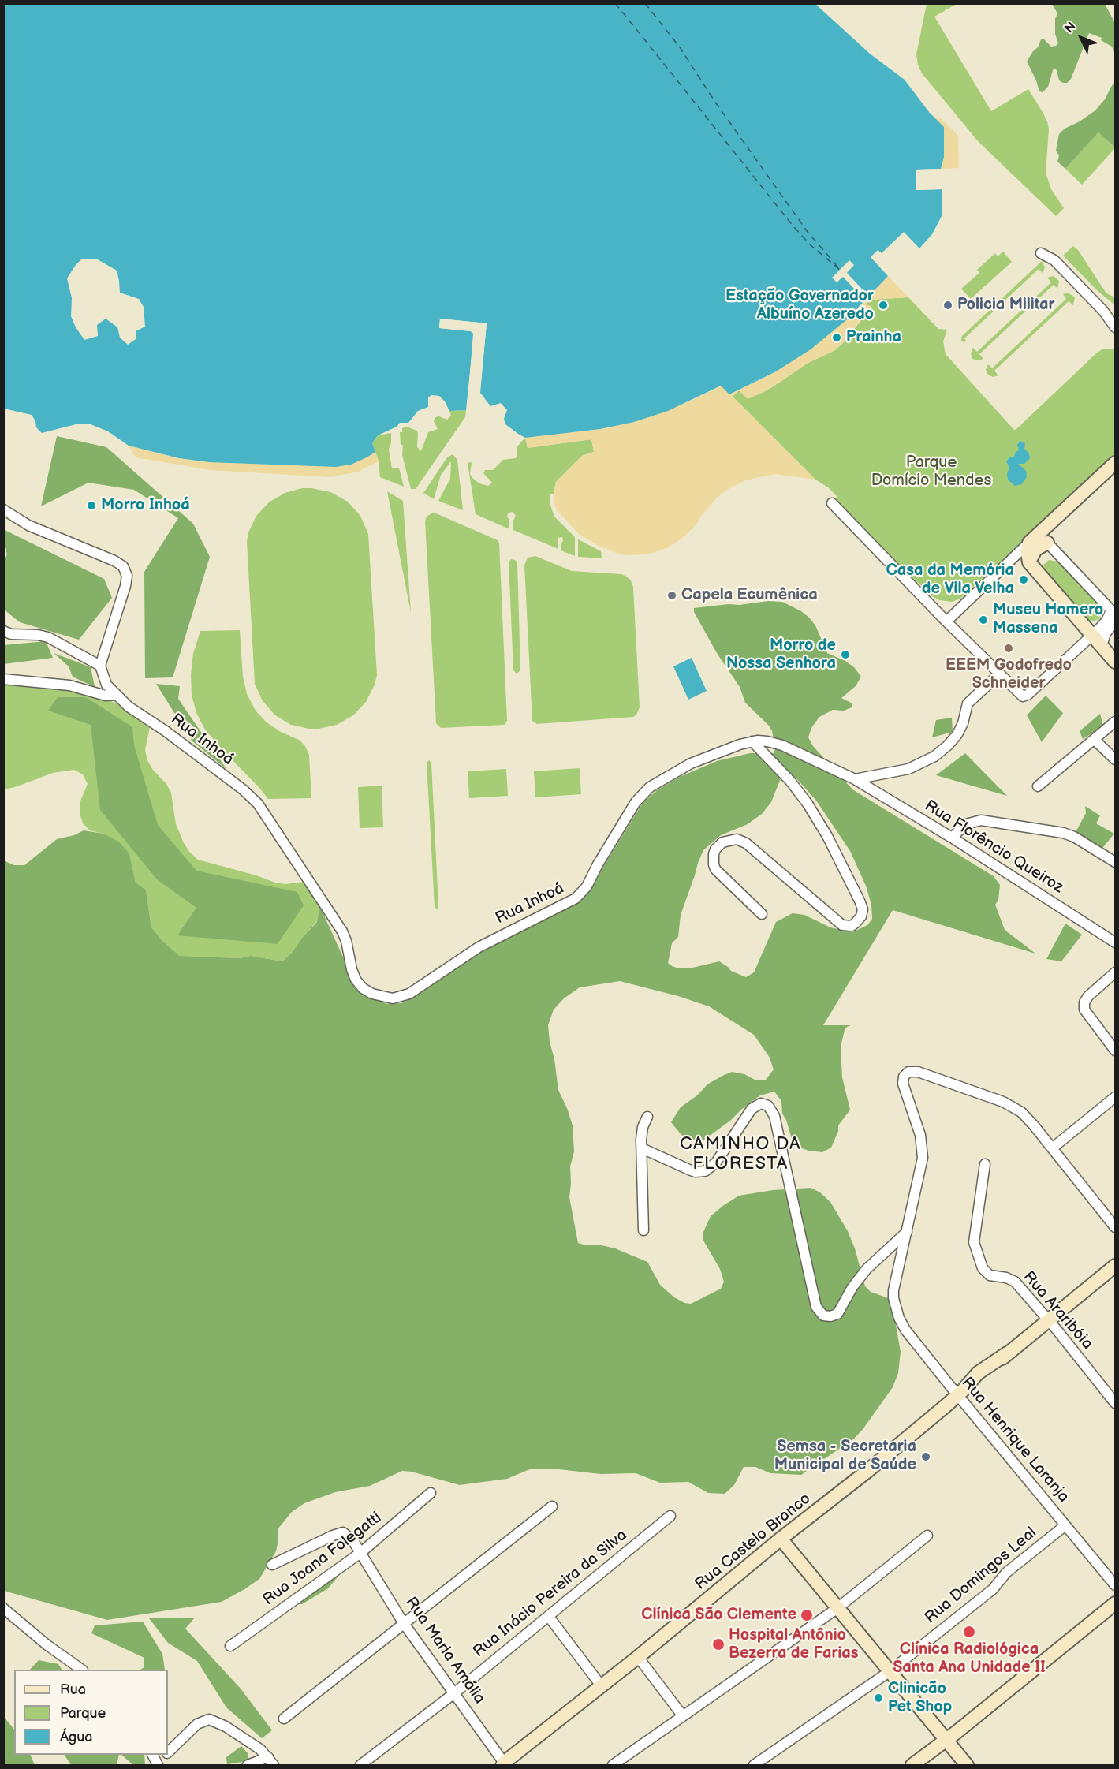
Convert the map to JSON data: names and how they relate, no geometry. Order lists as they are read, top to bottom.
{
  "streets": {
    "street": [
      "Rua Inhoá",
      "Rua Florêncio Queiroz",
      "Rua Araribóia",
      "Rua Henrique Laranja",
      "Rua Castelo Branco",
      "Rua Joana Folegatti",
      "Rua Domingos Leal",
      "Rua Inácio Pereira da Silva",
      "Rua Maria Amália"
    ]
  },
  "crossings": [
    ["Rua Inhoá", "Rua Florêncio Queiroz"],
    ["Rua Araribóia", "Rua Castelo Branco"],
    ["Rua Henrique Laranja", "Rua Castelo Branco"],
    ["Rua Henrique Laranja", "Rua Domingos Leal"],
    ["Rua Castelo Branco", "Rua Maria Amália"],
    ["Rua Joana Folegatti", "Rua Maria Amália"],
    ["Rua Inácio Pereira da Silva", "Rua Maria Amália"]
  ],
  "districts": ["CAMINHO DA FLORESTA"],
  "parks": ["Parque Domício Mendes"],
  "places": [
    "Estação Governador Albuíno Azeredo",
    "Policia Militar",
    "Prainha",
    "Morro Inhoá",
    "Casa da Memória de Vila Velha",
    "Capela Ecumênica",
    "Museu Homero Massena",
    "EEEM Godofredo Schneider",
    "Morro de Nossa Senhora",
    "Semsa - Secretaria Municipal de Saúde",
    "Clínica São Clemente",
    "Clínica Radiológica Santa Ana Unidade II",
    "Hospital Antônio Bezerra de Farias",
    "Clinicão Pet Shop"
  ],
  "legend": ["Rua", "Parque", "Água"],
  "north": "top left"
}
